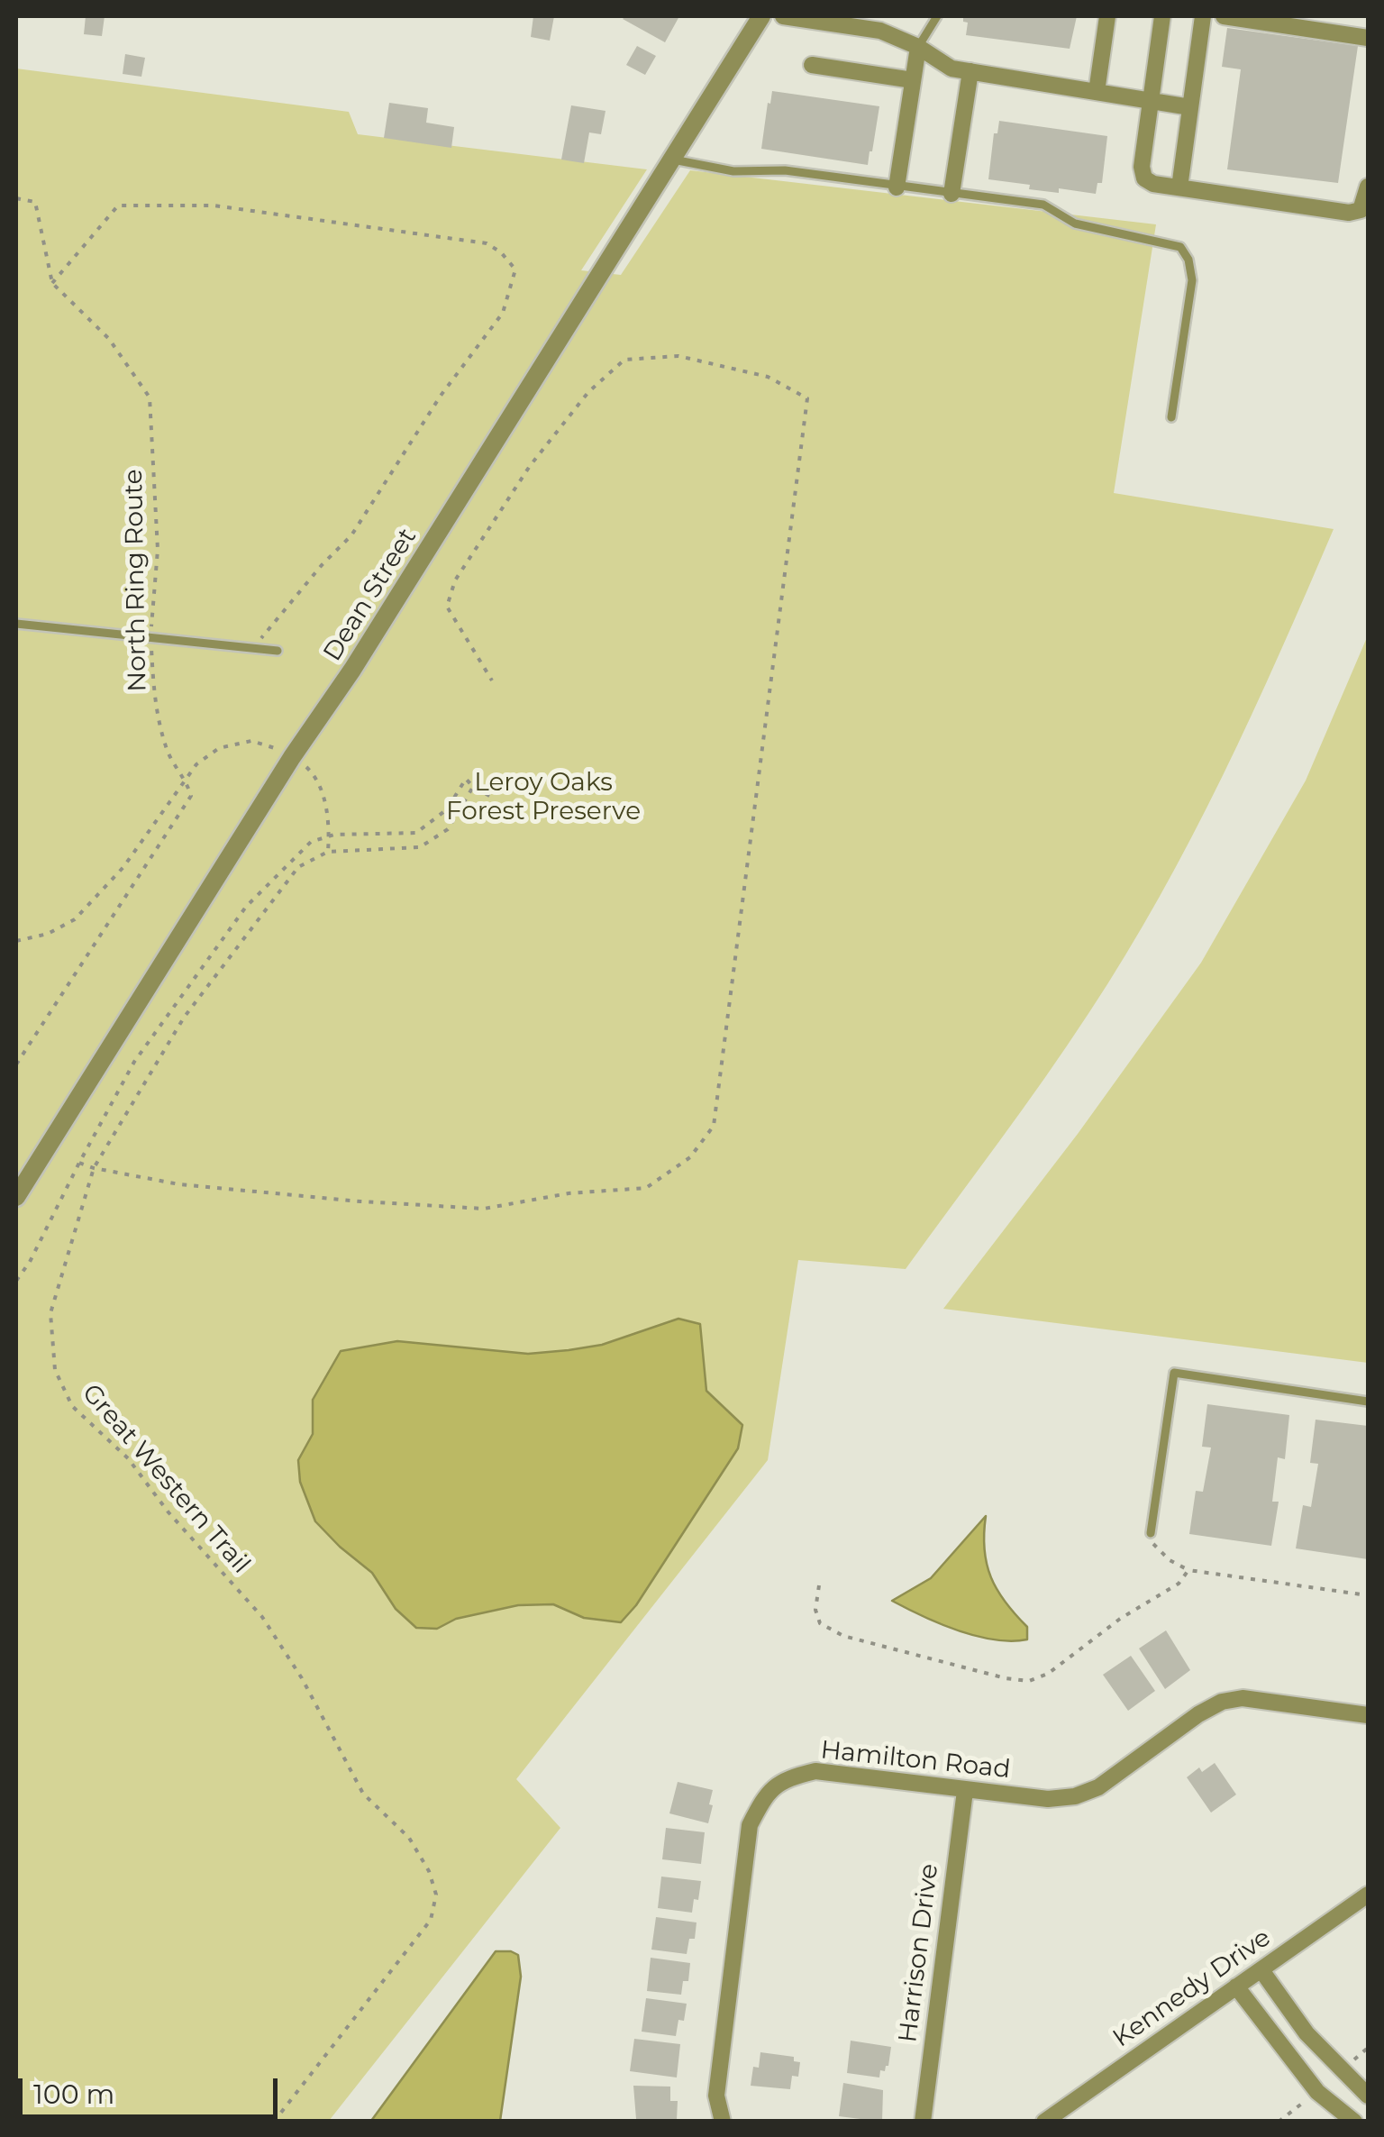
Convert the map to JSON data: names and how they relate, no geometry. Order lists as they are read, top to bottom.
{
  "streets": {
    "street": [
      "Dean Street",
      "Hamilton Road",
      "Harrison Drive",
      "Kennedy Drive"
    ],
    "path": ["North Ring Route", "Great Western Trail"]
  },
  "crossings": [
    ["Hamilton Road", "Harrison Drive"]
  ],
  "parks": ["Leroy Oaks Forest Preserve"],
  "scale_bar": "100 m"
}
